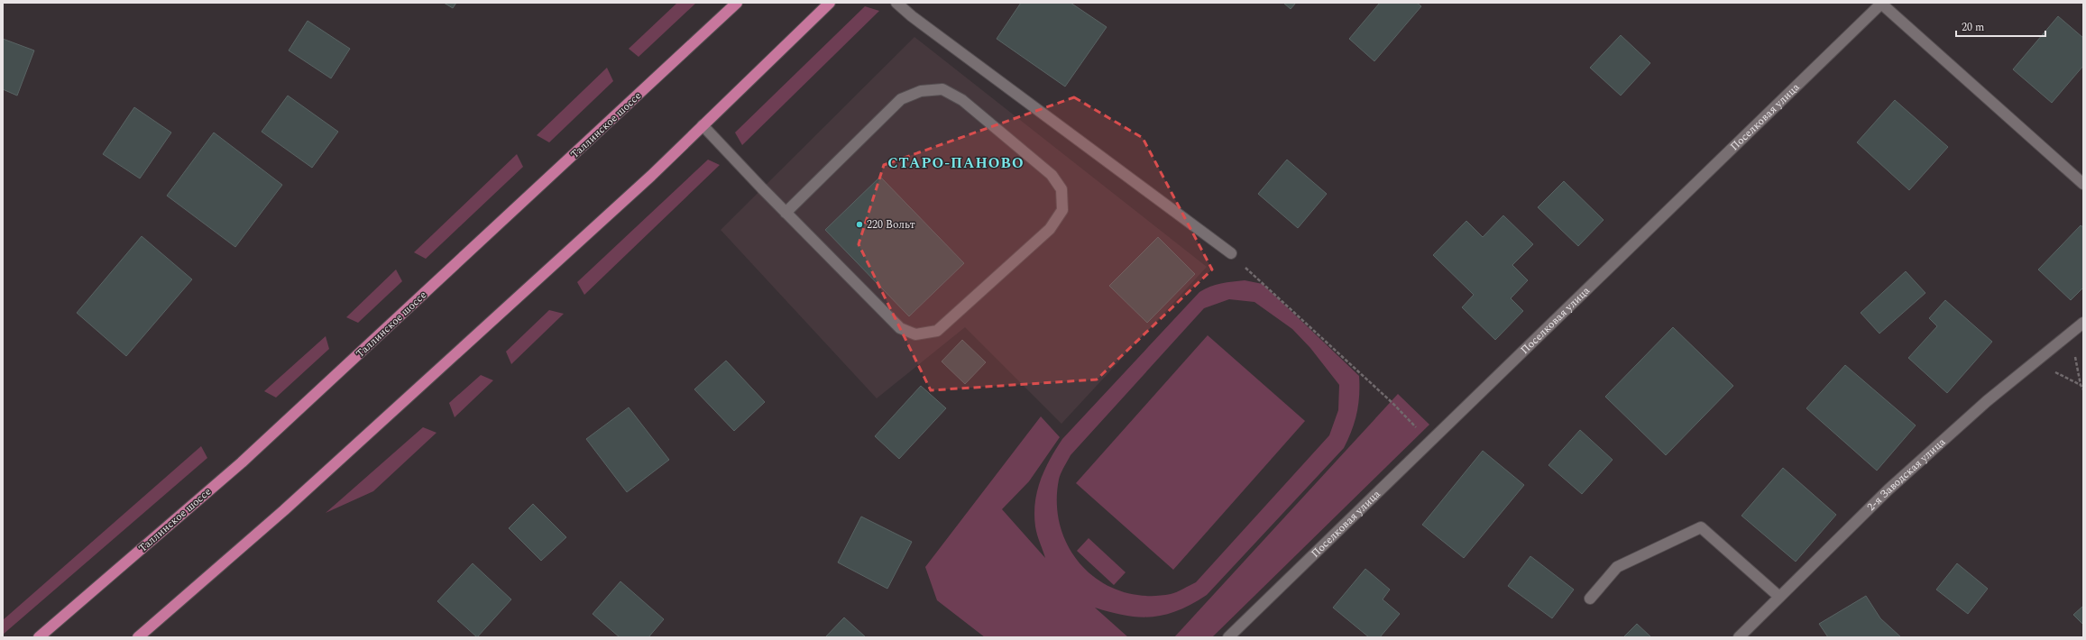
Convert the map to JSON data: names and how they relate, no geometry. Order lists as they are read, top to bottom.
{
  "streets": {
    "main road": ["Таллинское шоссе"],
    "street": ["Поселковая улица", "2-я Заводская улица"]
  },
  "districts": ["СТАРО-ПАНОВО"],
  "places": ["220 Вольт"],
  "scale_bar": "20 m"
}
